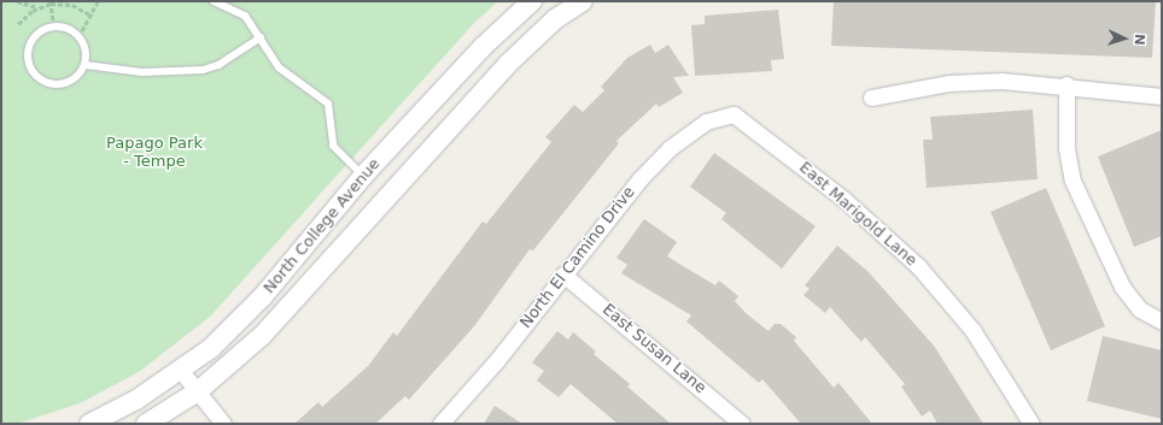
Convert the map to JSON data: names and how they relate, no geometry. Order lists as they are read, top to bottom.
{
  "streets": {
    "street": [
      "East Marigold Lane",
      "North College Avenue",
      "North El Camino Drive",
      "East Susan Lane"
    ]
  },
  "crossings": [
    ["East Marigold Lane", "North El Camino Drive"],
    ["North El Camino Drive", "East Susan Lane"]
  ],
  "parks": ["Papago Park - Tempe"],
  "north": "right"
}
